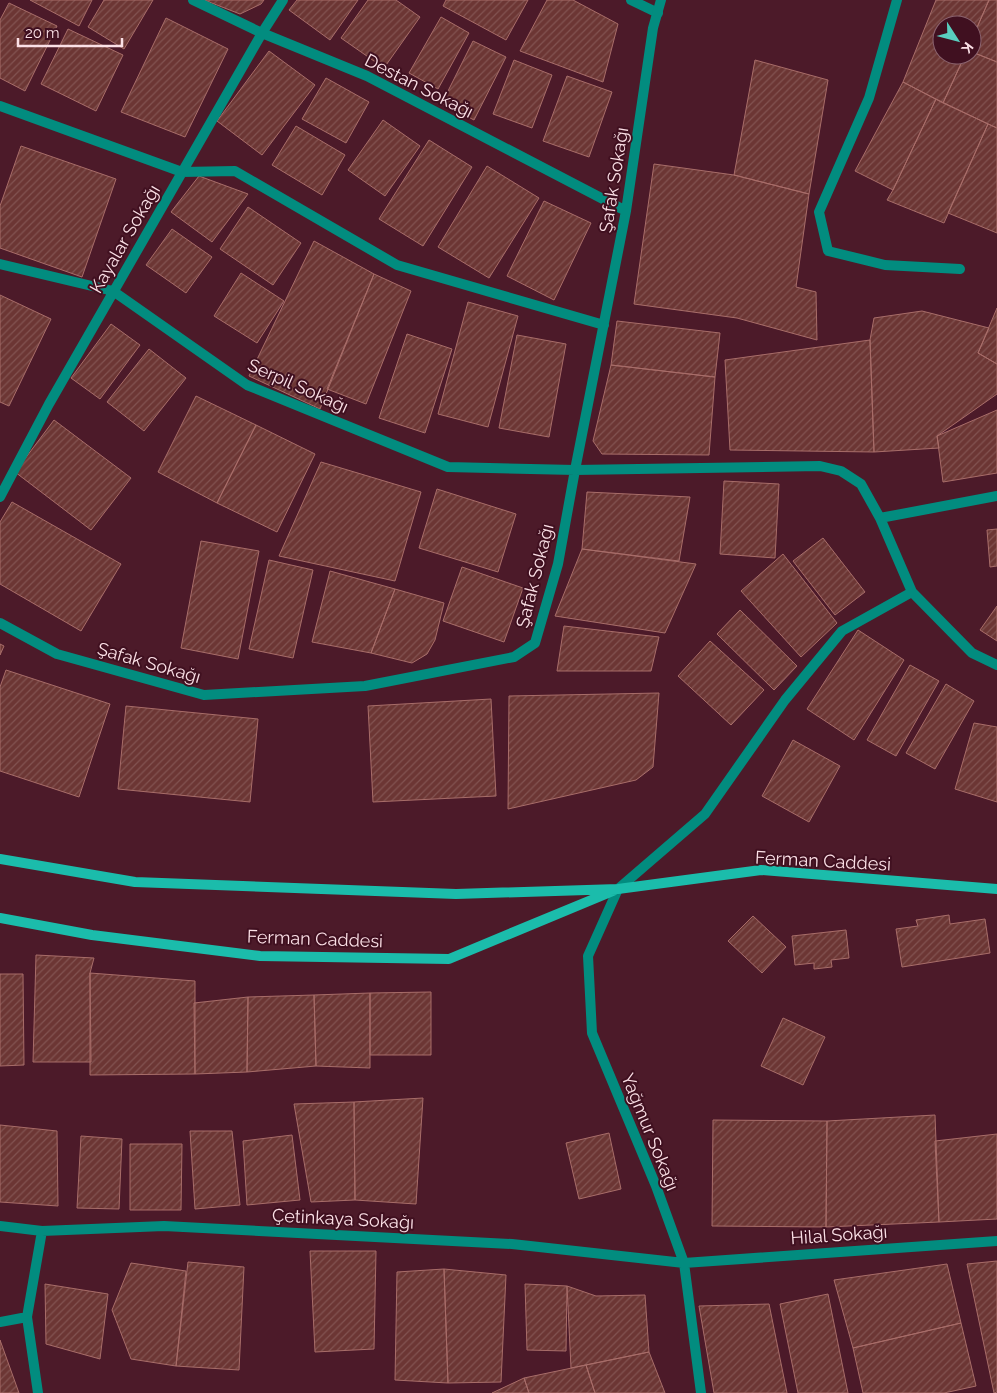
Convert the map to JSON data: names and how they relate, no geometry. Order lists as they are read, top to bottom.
{
  "streets": {
    "street": [
      "Destan Sokağı",
      "Şafak Sokağı",
      "Kayalar Sokağı",
      "Serpil Sokağı",
      "Ferman Caddesi",
      "Yağmur Sokağı",
      "Çetinkaya Sokağı",
      "Hilal Sokağı"
    ]
  },
  "crossings": [
    ["Destan Sokağı", "Şafak Sokağı"],
    ["Destan Sokağı", "Kayalar Sokağı"],
    ["Şafak Sokağı", "Serpil Sokağı"],
    ["Kayalar Sokağı", "Serpil Sokağı"],
    ["Ferman Caddesi", "Yağmur Sokağı"],
    ["Yağmur Sokağı", "Çetinkaya Sokağı"],
    ["Yağmur Sokağı", "Hilal Sokağı"],
    ["Çetinkaya Sokağı", "Hilal Sokağı"]
  ],
  "scale_bar": "20 m",
  "north": "bottom right"
}
